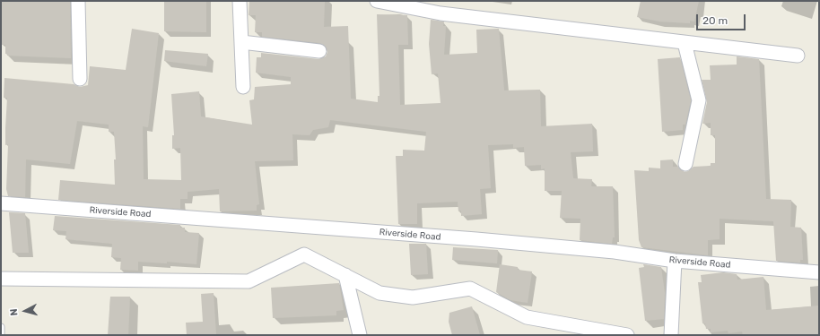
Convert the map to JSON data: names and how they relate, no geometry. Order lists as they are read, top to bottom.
{
  "streets": {
    "street": ["Riverside Road"]
  },
  "scale_bar": "20 m",
  "north": "left"
}
